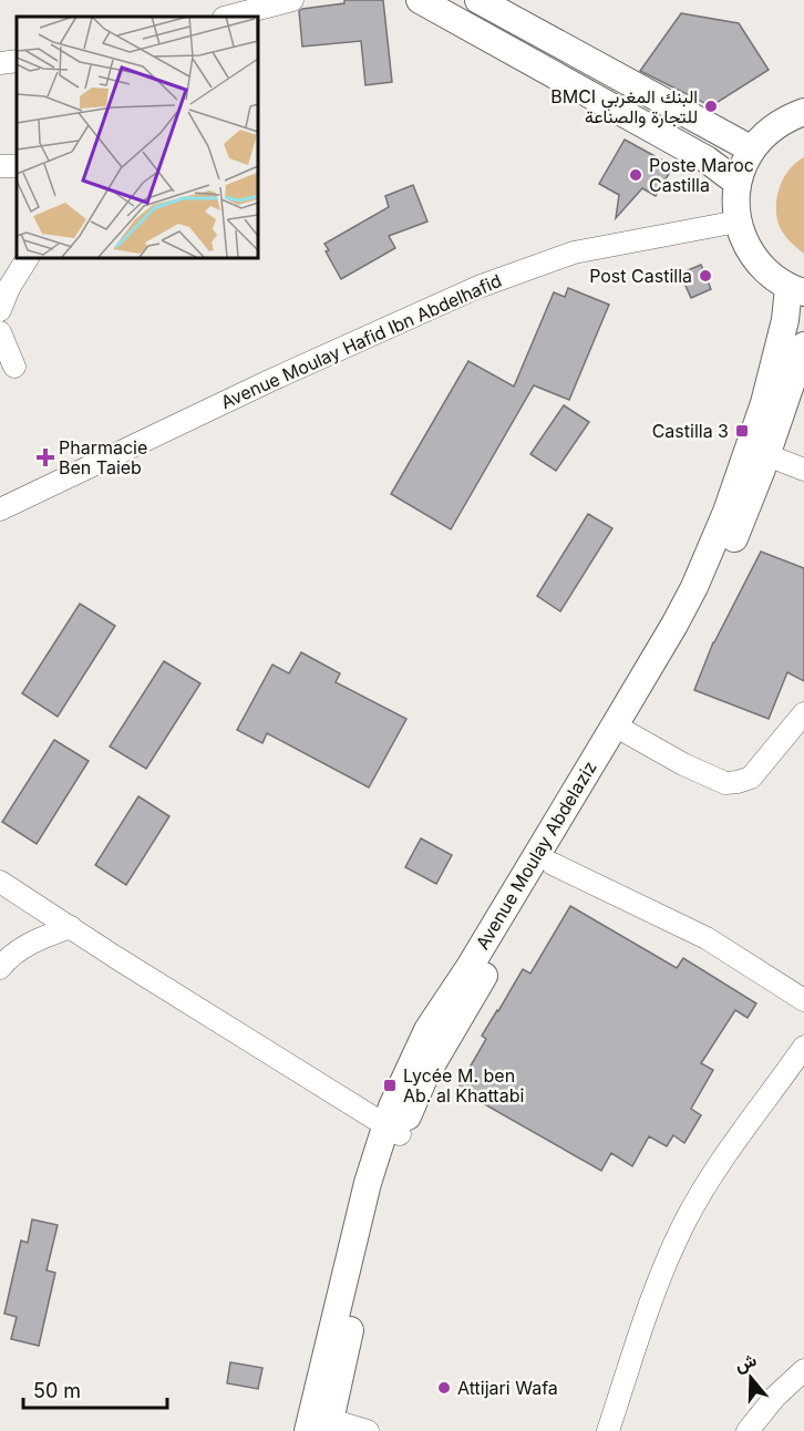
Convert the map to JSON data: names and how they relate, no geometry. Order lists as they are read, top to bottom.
{
  "streets": {
    "main road": ["Avenue Moulay Abdelaziz"],
    "street": ["Avenue Moulay Hafid Ibn Abdelhafid"]
  },
  "places": {
    "other": [
      "BMCI البنك المغربي للتجارة والصناعة",
      "Poste Maroc Castilla",
      "Post Castilla",
      "Attijari Wafa"
    ],
    "transit": ["Castilla 3", "Lycée M. ben Ab. al Khattabi"],
    "health": ["Pharmacie Ben Taieb"]
  },
  "scale_bar": "50 m",
  "north": "top"
}
